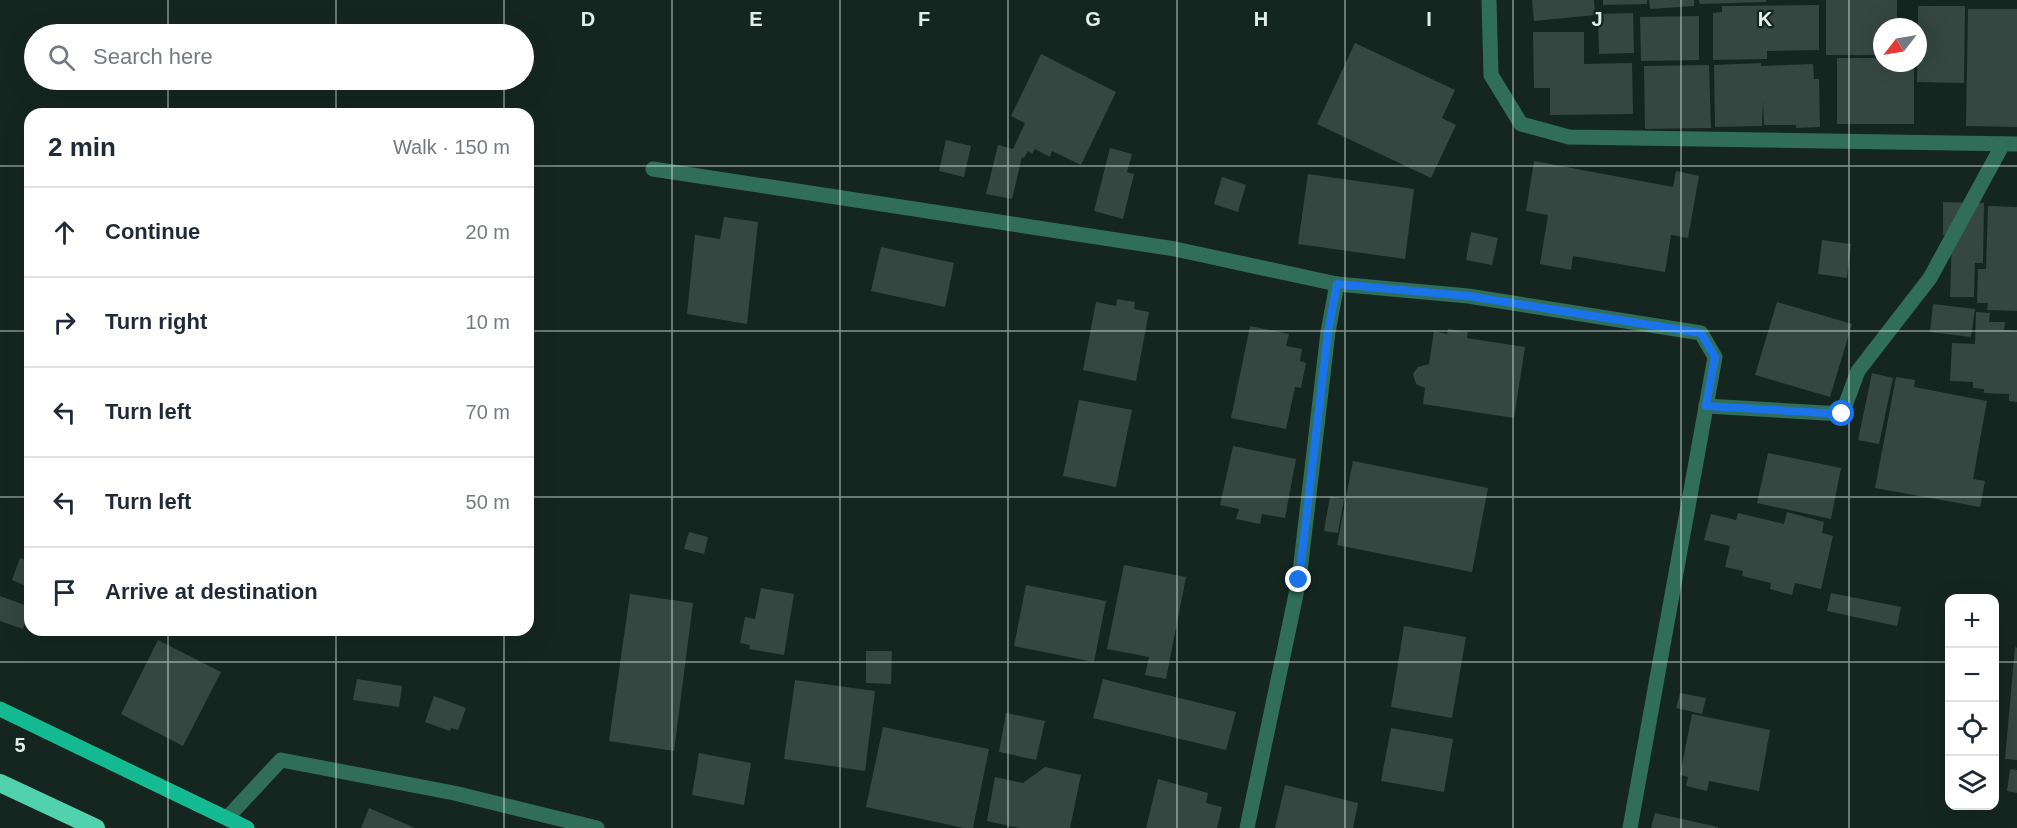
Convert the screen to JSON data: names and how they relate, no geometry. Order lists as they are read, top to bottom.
{
  "north": "bottom left",
  "page": {
    "search": "Search here",
    "heading": ["2 min", "Walk · 150 m"],
    "list": [
      ["Continue", "20 m"],
      ["Turn right", "10 m"],
      ["Turn left", "70 m"],
      ["Turn left", "50 m"],
      "Arrive at destination"
    ],
    "map_buttons": ["+", "−"]
  },
  "grid": {
    "columns": [
      "D",
      "E",
      "F",
      "G",
      "H",
      "I",
      "J",
      "K"
    ],
    "rows": ["5"]
  }
}
